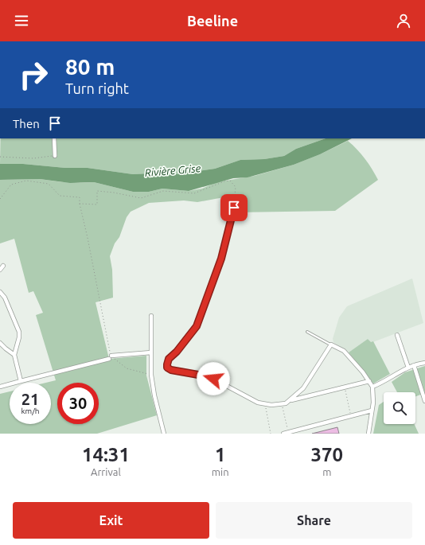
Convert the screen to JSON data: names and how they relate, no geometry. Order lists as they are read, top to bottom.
{
  "water": ["Rivière Grise"],
  "page": {
    "header": "Beeline",
    "turn": ["80 m", "Turn right"],
    "then": "Then",
    "speed": "21 km/h",
    "limit": "30",
    "eta": [
      "14:31",
      "Arrival",
      "1",
      "min",
      "370",
      "m"
    ],
    "buttons": ["Exit", "Share"]
  }
}
